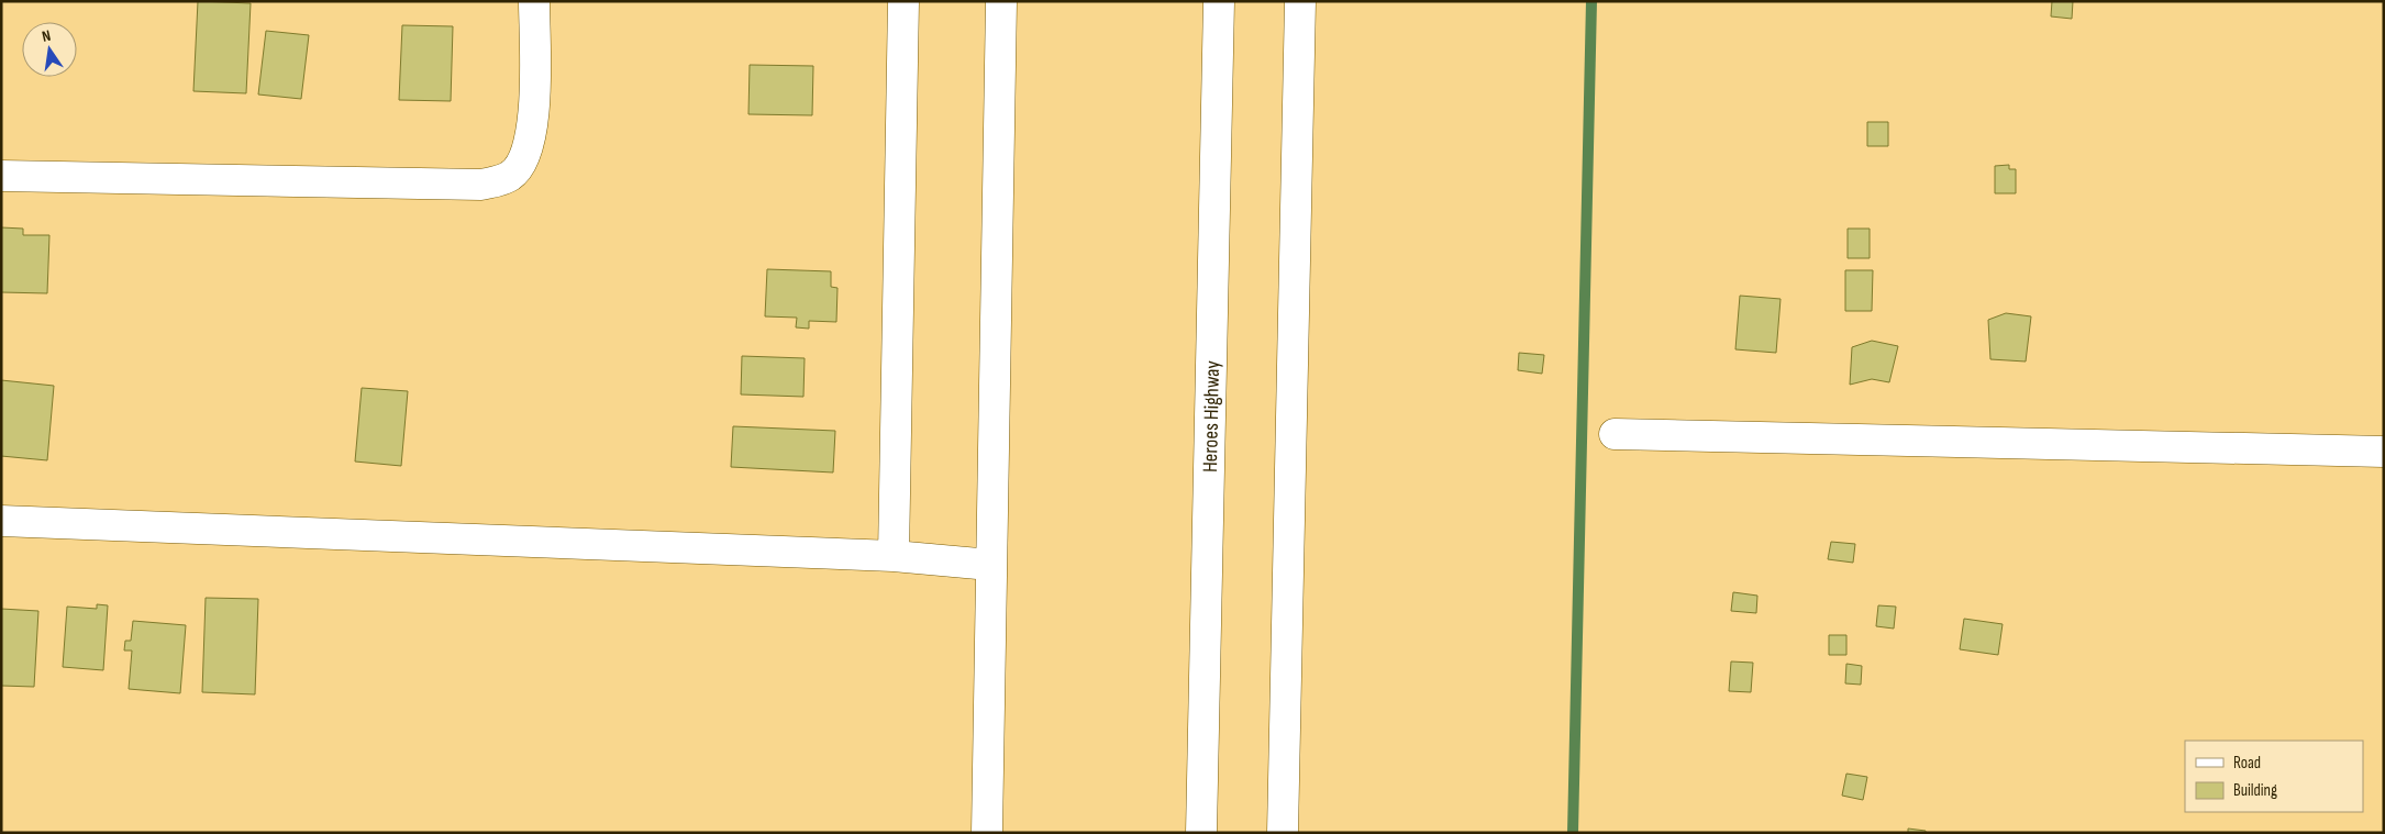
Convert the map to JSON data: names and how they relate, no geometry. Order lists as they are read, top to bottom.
{
  "streets": {
    "street": ["Heroes Highway"]
  },
  "legend": ["Road", "Building"],
  "north": "top"
}
